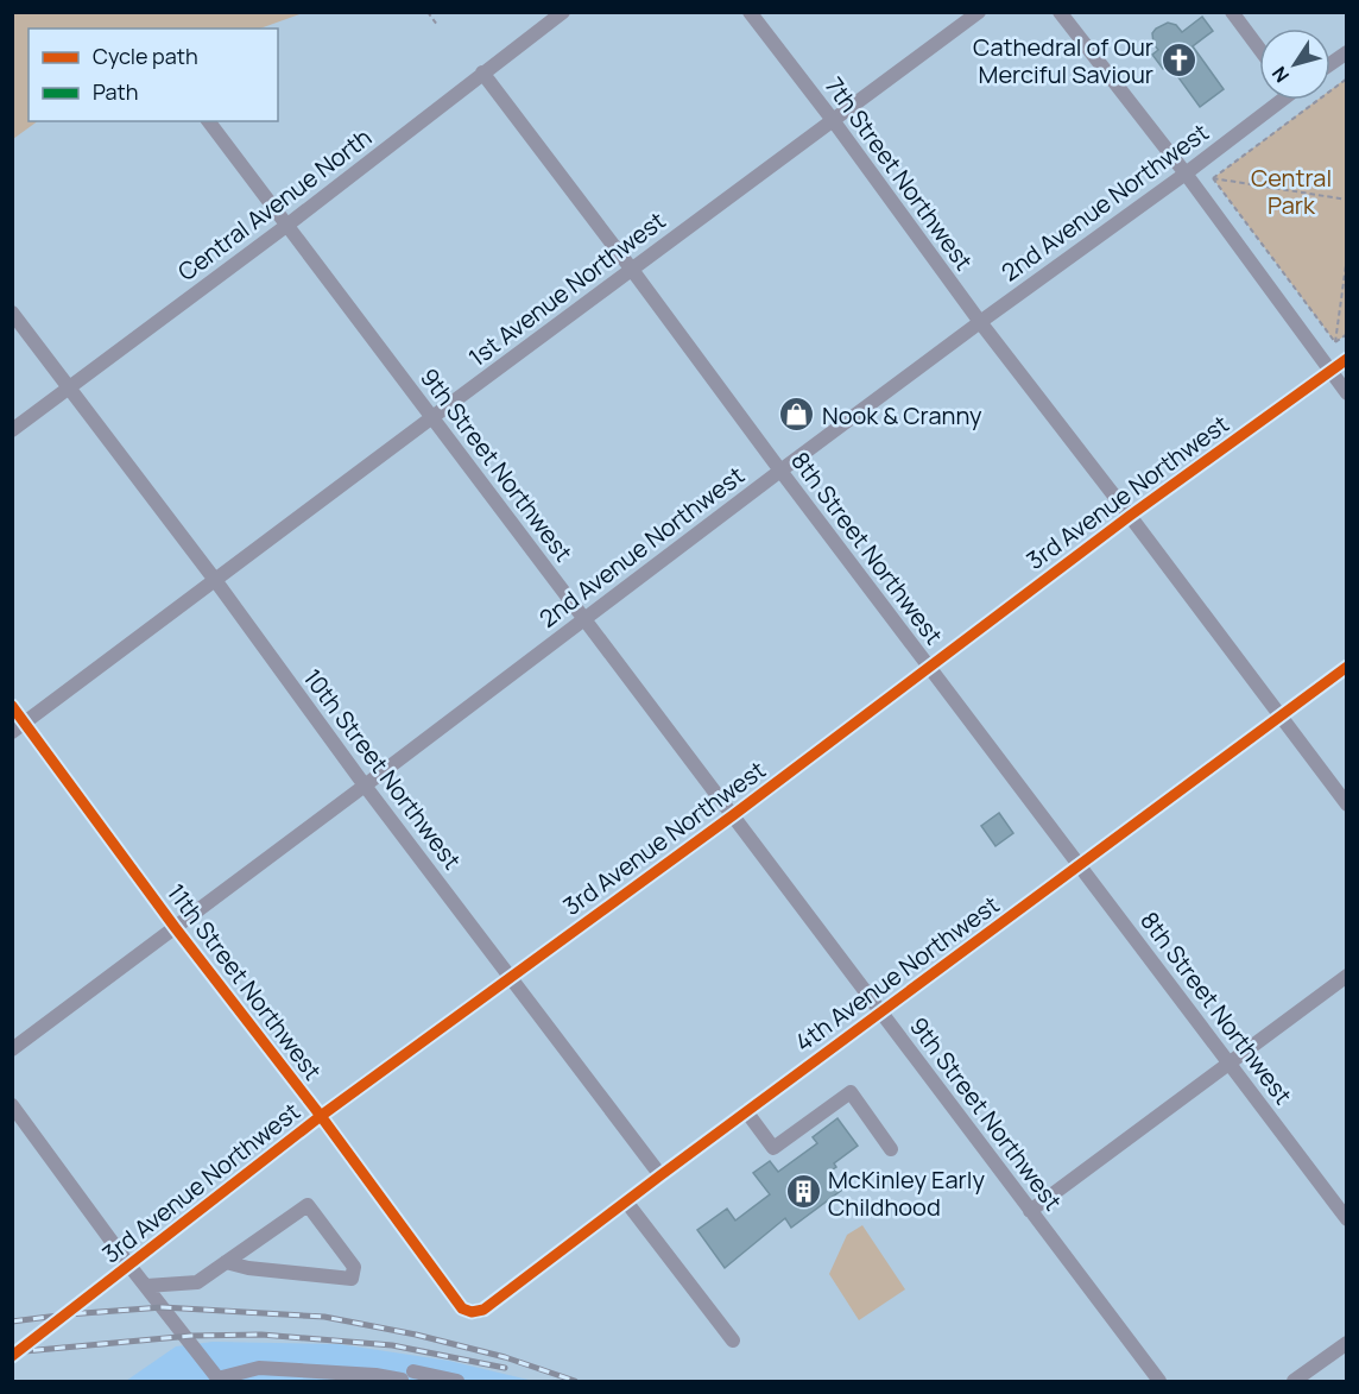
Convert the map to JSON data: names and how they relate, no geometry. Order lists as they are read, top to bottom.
{
  "streets": {
    "street": [
      "7th Street Northwest",
      "2nd Avenue Northwest",
      "Central Avenue North",
      "1st Avenue Northwest",
      "9th Street Northwest",
      "3rd Avenue Northwest",
      "8th Street Northwest",
      "10th Street Northwest",
      "4th Avenue Northwest",
      "11th Street Northwest"
    ]
  },
  "crossings": [
    ["7th Street Northwest", "2nd Avenue Northwest"],
    ["7th Street Northwest", "1st Avenue Northwest"],
    ["7th Street Northwest", "3rd Avenue Northwest"],
    ["7th Street Northwest", "4th Avenue Northwest"],
    ["2nd Avenue Northwest", "9th Street Northwest"],
    ["2nd Avenue Northwest", "8th Street Northwest"],
    ["2nd Avenue Northwest", "10th Street Northwest"],
    ["2nd Avenue Northwest", "11th Street Northwest"],
    ["Central Avenue North", "9th Street Northwest"],
    ["Central Avenue North", "8th Street Northwest"],
    ["Central Avenue North", "10th Street Northwest"],
    ["1st Avenue Northwest", "9th Street Northwest"],
    ["1st Avenue Northwest", "8th Street Northwest"],
    ["1st Avenue Northwest", "10th Street Northwest"],
    ["1st Avenue Northwest", "11th Street Northwest"],
    ["9th Street Northwest", "3rd Avenue Northwest"],
    ["9th Street Northwest", "4th Avenue Northwest"],
    ["3rd Avenue Northwest", "8th Street Northwest"],
    ["3rd Avenue Northwest", "10th Street Northwest"],
    ["3rd Avenue Northwest", "11th Street Northwest"],
    ["8th Street Northwest", "4th Avenue Northwest"],
    ["10th Street Northwest", "4th Avenue Northwest"],
    ["4th Avenue Northwest", "11th Street Northwest"]
  ],
  "parks": ["Central Park"],
  "places": {
    "church": ["Cathedral of Our Merciful Saviour"],
    "shop": ["Nook & Cranny"],
    "building": ["McKinley Early Childhood"]
  },
  "legend": ["Cycle path", "Path"],
  "north": "bottom left"
}
